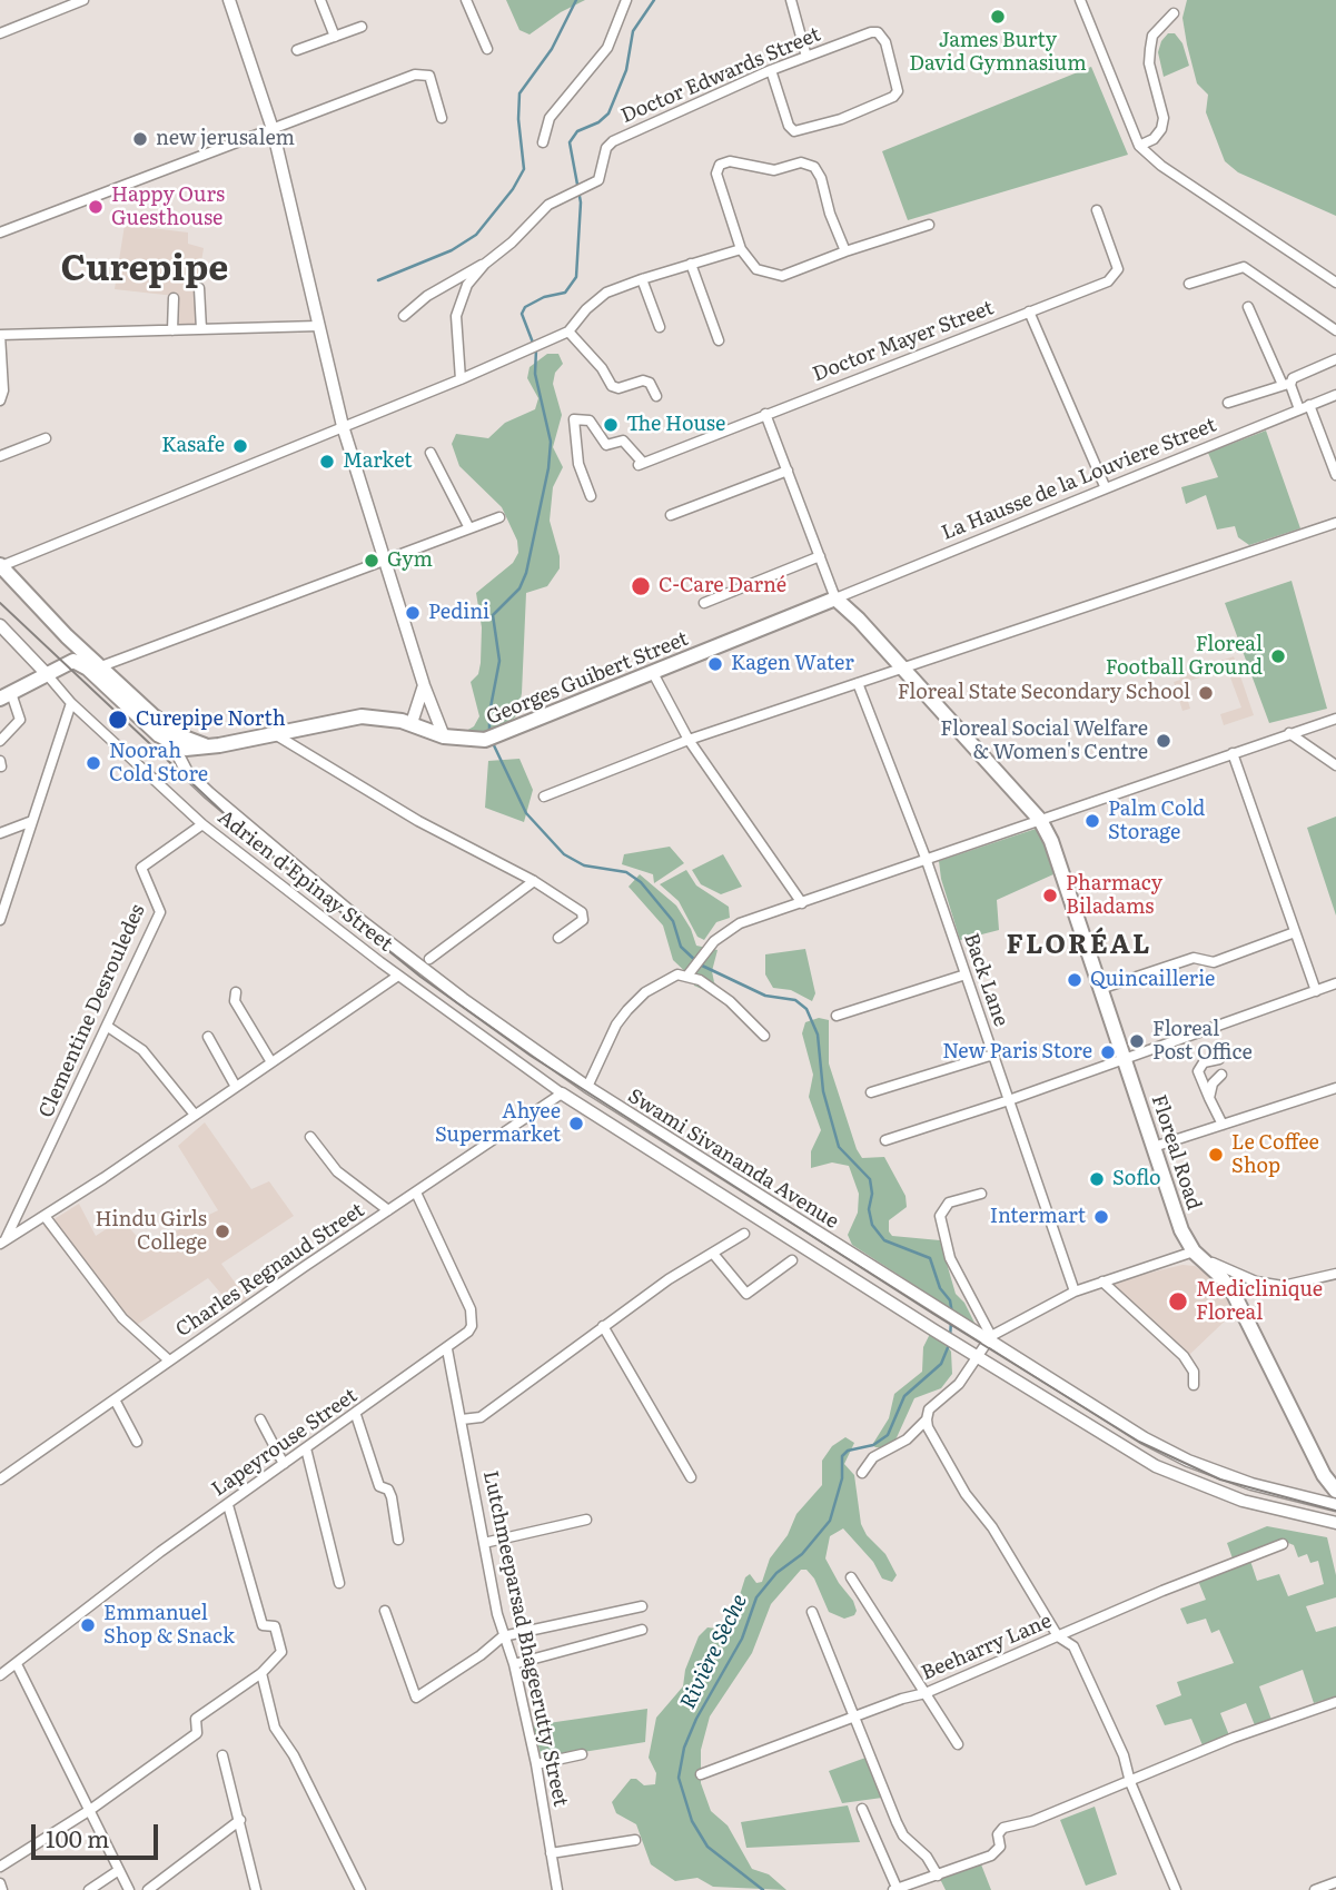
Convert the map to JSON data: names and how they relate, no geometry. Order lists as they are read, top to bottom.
{
  "streets": {
    "main road": ["Georges Guibert Street", "Floreal Road"],
    "street": [
      "Doctor Edwards Street",
      "Doctor Mayer Street",
      "La Hausse de la Louviere Street",
      "Adrien d'Epinay Street",
      "Back Lane",
      "Clementine Desrouledes",
      "Swami Sivananda Avenue",
      "Charles Regnaud Street",
      "Lapeyrouse Street",
      "Lutchmeeparsad Bhageerutty Street",
      "Beeharry Lane"
    ]
  },
  "crossings": [
    ["La Hausse de la Louviere Street", "Georges Guibert Street"],
    ["La Hausse de la Louviere Street", "Floreal Road"],
    ["Georges Guibert Street", "Floreal Road"],
    ["Georges Guibert Street", "Swami Sivananda Avenue"],
    ["Adrien d'Epinay Street", "Clementine Desrouledes"],
    ["Adrien d'Epinay Street", "Charles Regnaud Street"],
    ["Charles Regnaud Street", "Lapeyrouse Street"],
    ["Lapeyrouse Street", "Lutchmeeparsad Bhageerutty Street"]
  ],
  "districts": ["Curepipe", "FLORÉAL"],
  "water": ["Rivière Sèche"],
  "places": [
    "James Burty David Gymnasium",
    "new jerusalem",
    "Happy Ours Guesthouse",
    "The House",
    "Kasafe",
    "Market",
    "Gym",
    "C-Care Darné",
    "Pedini",
    "Floreal Football Ground",
    "Kagen Water",
    "Floreal State Secondary School",
    "Curepipe North",
    "Floreal Social Welfare & Women's Centre",
    "Noorah Cold Store",
    "Palm Cold Storage",
    "Pharmacy Biladams",
    "Quincaillerie",
    "Floreal Post Office",
    "New Paris Store",
    "Ahyee Supermarket",
    "Le Coffee Shop",
    "Soflo",
    "Intermart",
    "Hindu Girls College",
    "Mediclinique Floreal",
    "Emmanuel Shop & Snack"
  ],
  "scale_bar": "100 m"
}
